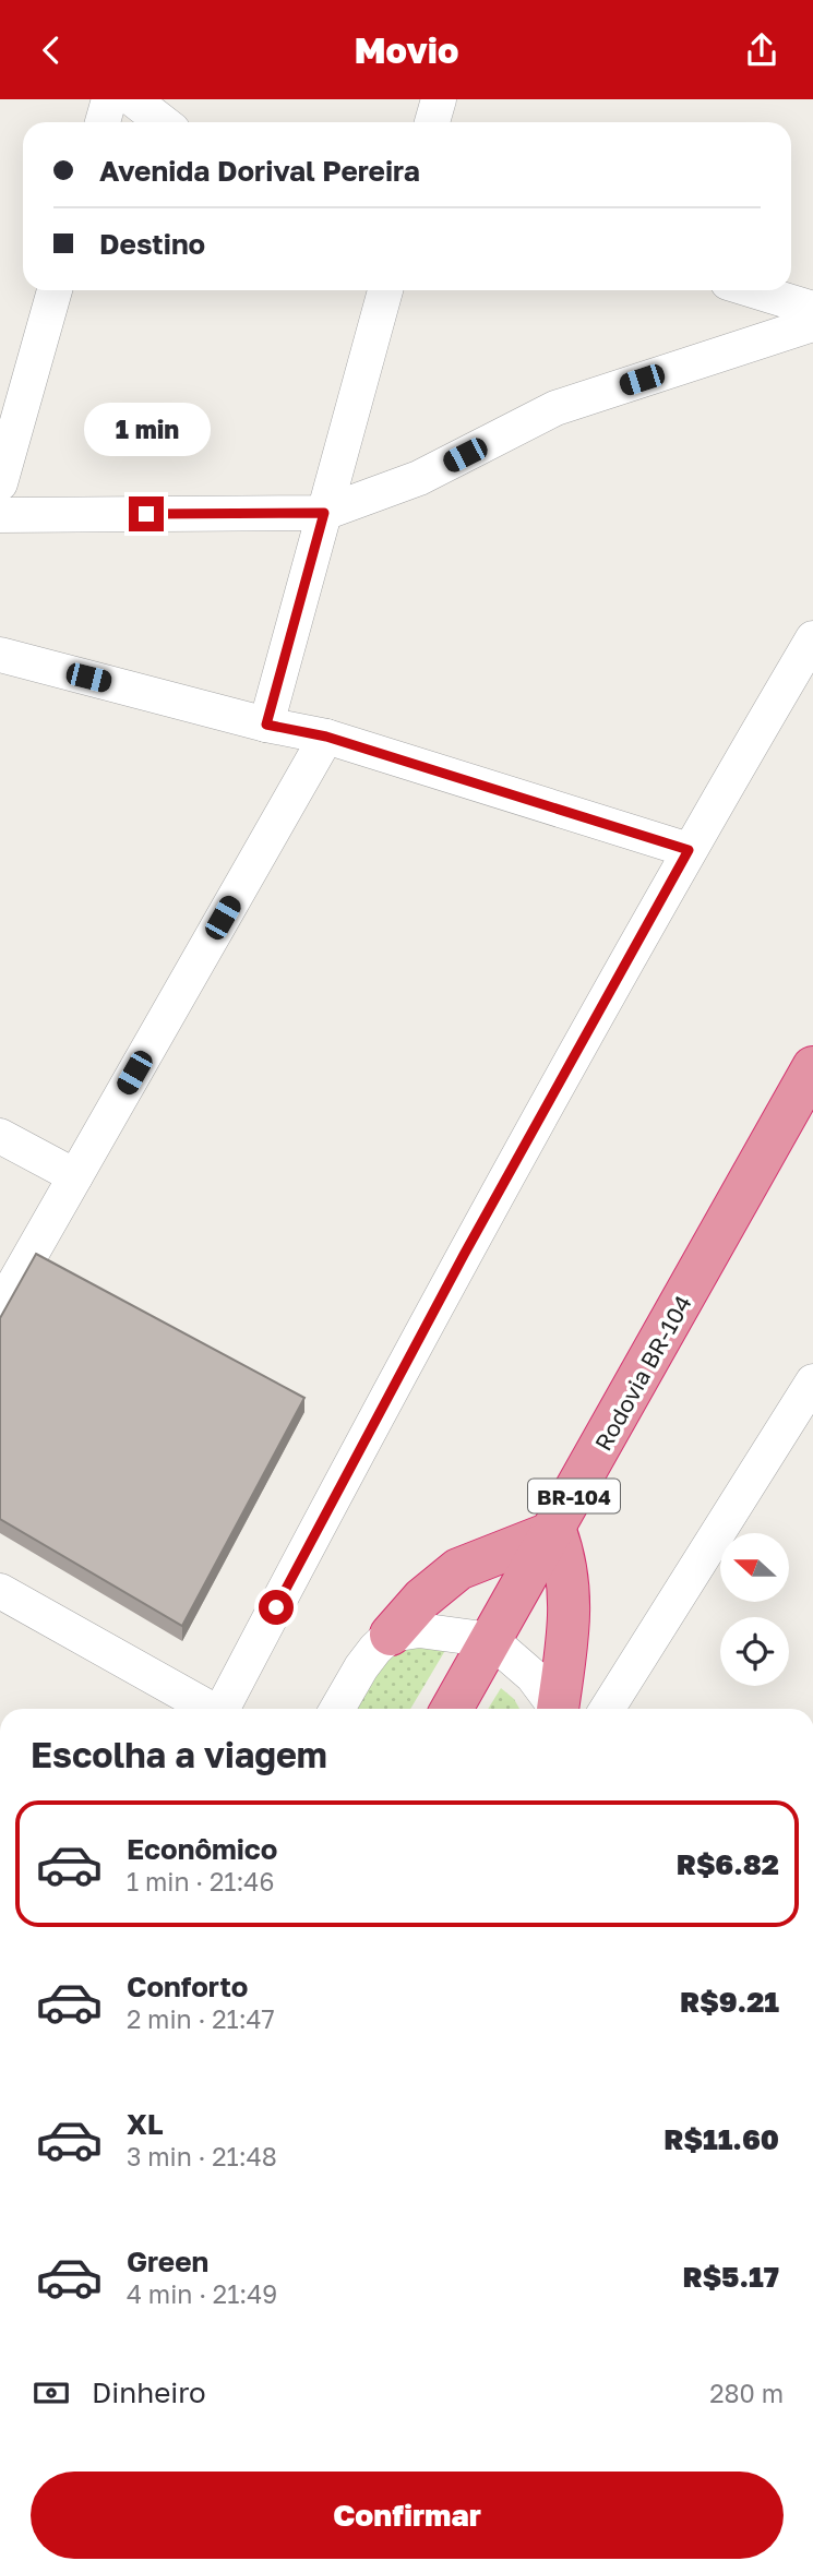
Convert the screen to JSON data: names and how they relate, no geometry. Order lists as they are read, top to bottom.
{
  "streets": {
    "highway": ["Rodovia BR-104", "BR-104"]
  },
  "north": "left",
  "page": {
    "header": "Movio",
    "banner": ["Avenida Dorival Pereira", "Destino"],
    "bubble": "1 min",
    "heading": "Escolha a viagem",
    "list": [
      {
        "name": "Econômico",
        "note": "1 min · 21:46",
        "value": "R$6.82"
      },
      {
        "name": "Conforto",
        "note": "2 min · 21:47",
        "value": "R$9.21"
      },
      {
        "name": "XL",
        "note": "3 min · 21:48",
        "value": "R$11.60"
      },
      {
        "name": "Green",
        "note": "4 min · 21:49",
        "value": "R$5.17"
      }
    ],
    "pay": ["Dinheiro", "280 m"],
    "buttons": "Confirmar"
  }
}
